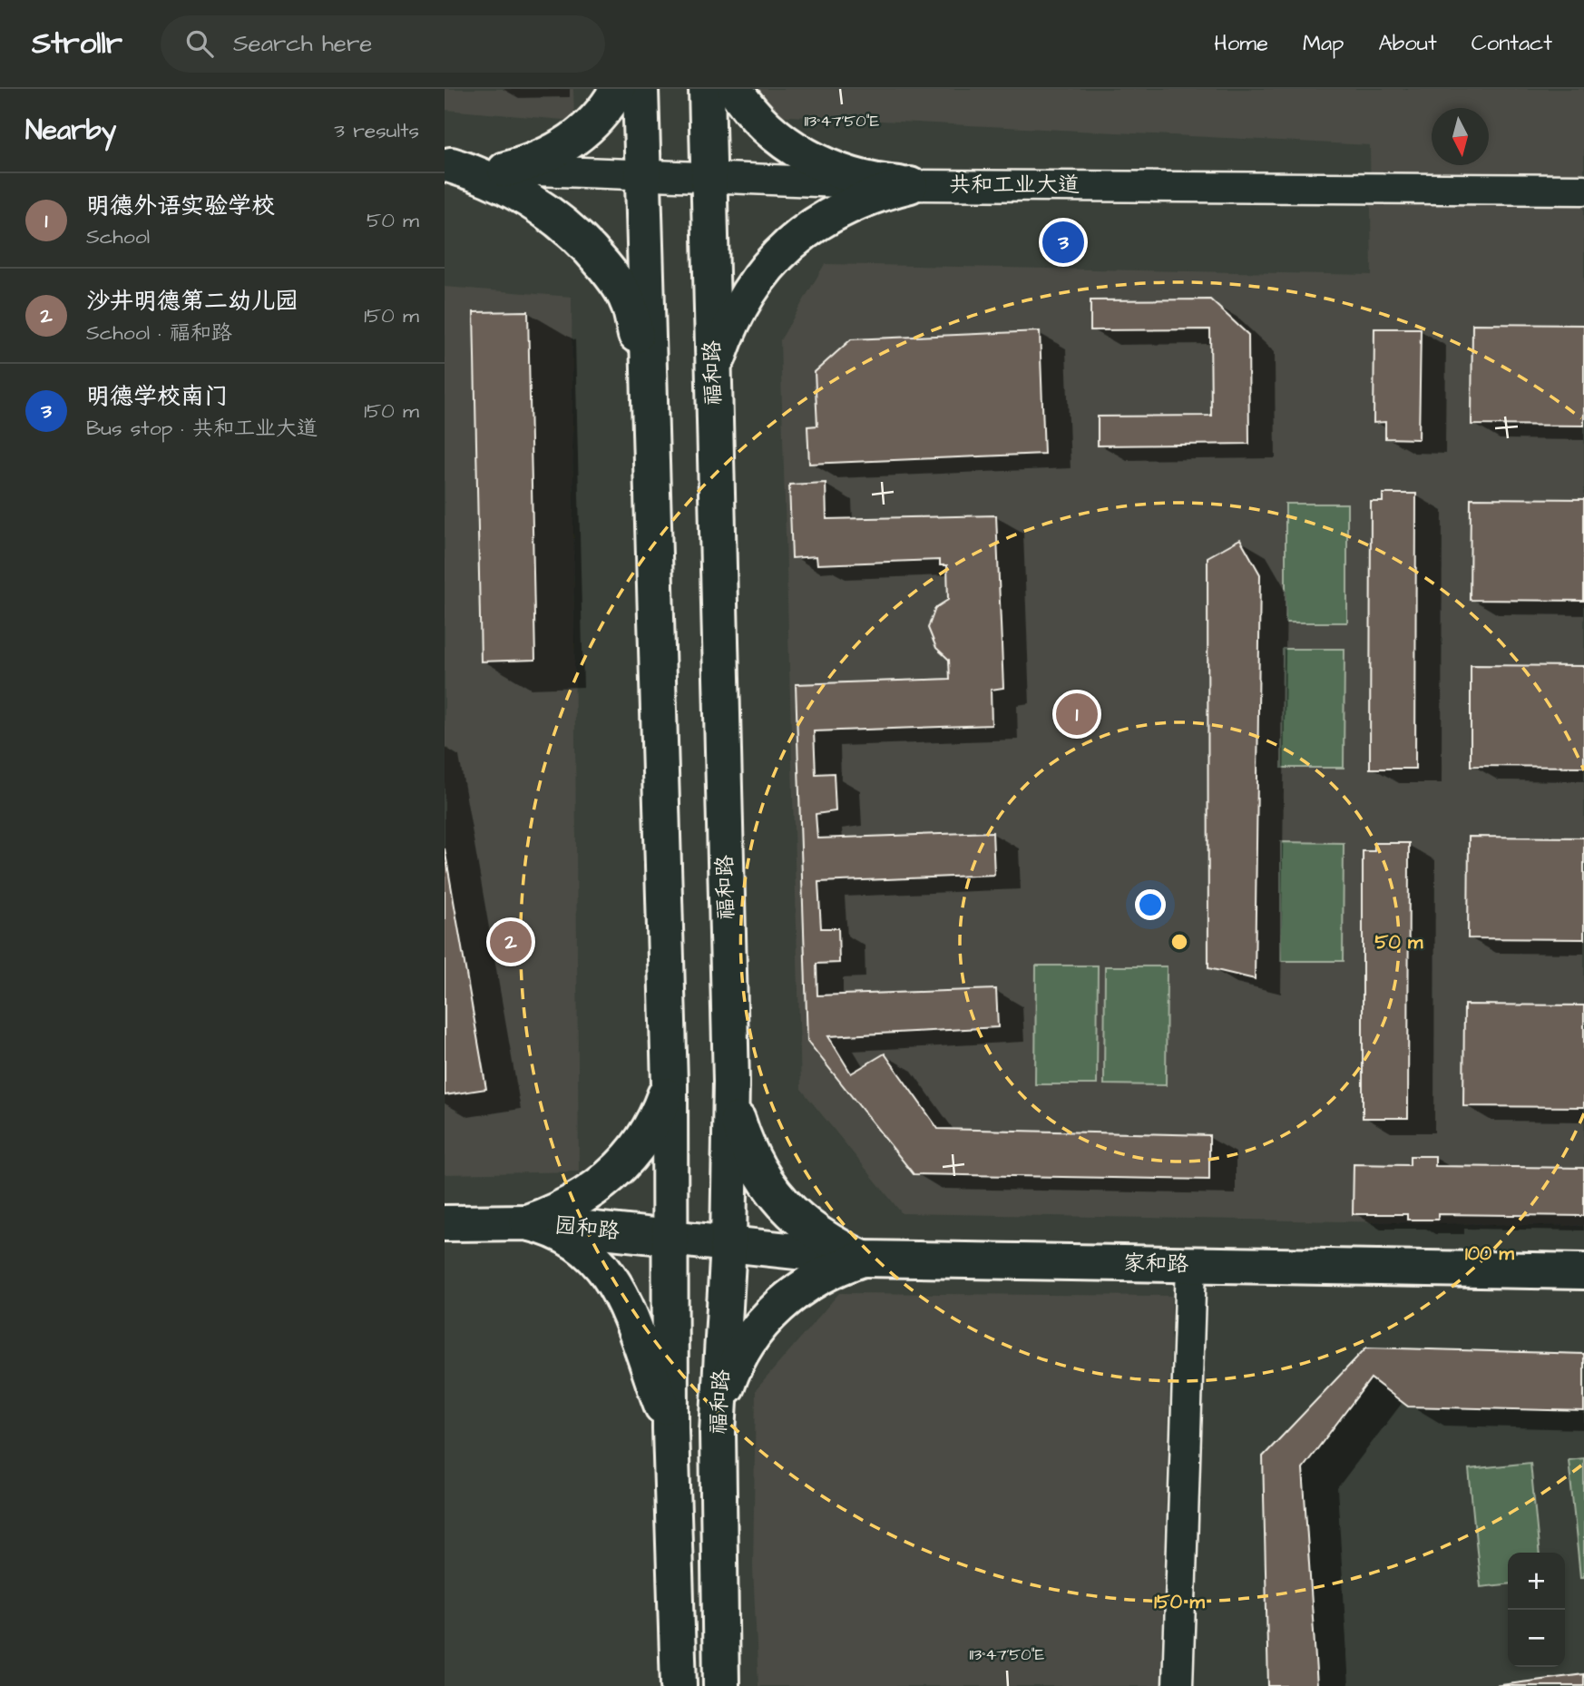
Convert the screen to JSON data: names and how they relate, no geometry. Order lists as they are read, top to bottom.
{
  "streets": {
    "main road": ["福和路", "园和路", "家和路"],
    "street": ["共和工业大道"]
  },
  "crossings": [
    ["共和工业大道", "福和路"],
    ["福和路", "园和路"],
    ["福和路", "家和路"],
    ["园和路", "家和路"]
  ],
  "north": "bottom",
  "page": {
    "header": "Strollr",
    "search": "Search here",
    "nav": [
      "Home",
      "Map",
      "About",
      "Contact"
    ],
    "heading": ["Nearby", "3 results"],
    "list": [
      {
        "mark": "1",
        "name": "明德外语实验学校",
        "note": "School",
        "value": "50 m"
      },
      {
        "mark": "2",
        "name": "沙井明德第二幼儿园",
        "note": "School · 福和路",
        "value": "150 m"
      },
      {
        "mark": "3",
        "name": "明德学校南门",
        "note": "Bus stop · 共和工业大道",
        "value": "150 m"
      }
    ],
    "pins": ["3", "1", "2"],
    "map_buttons": ["+", "−"]
  },
  "coordinates": ["113°47'50\"E"],
  "rings": ["50 m", "100 m", "150 m"]
}
